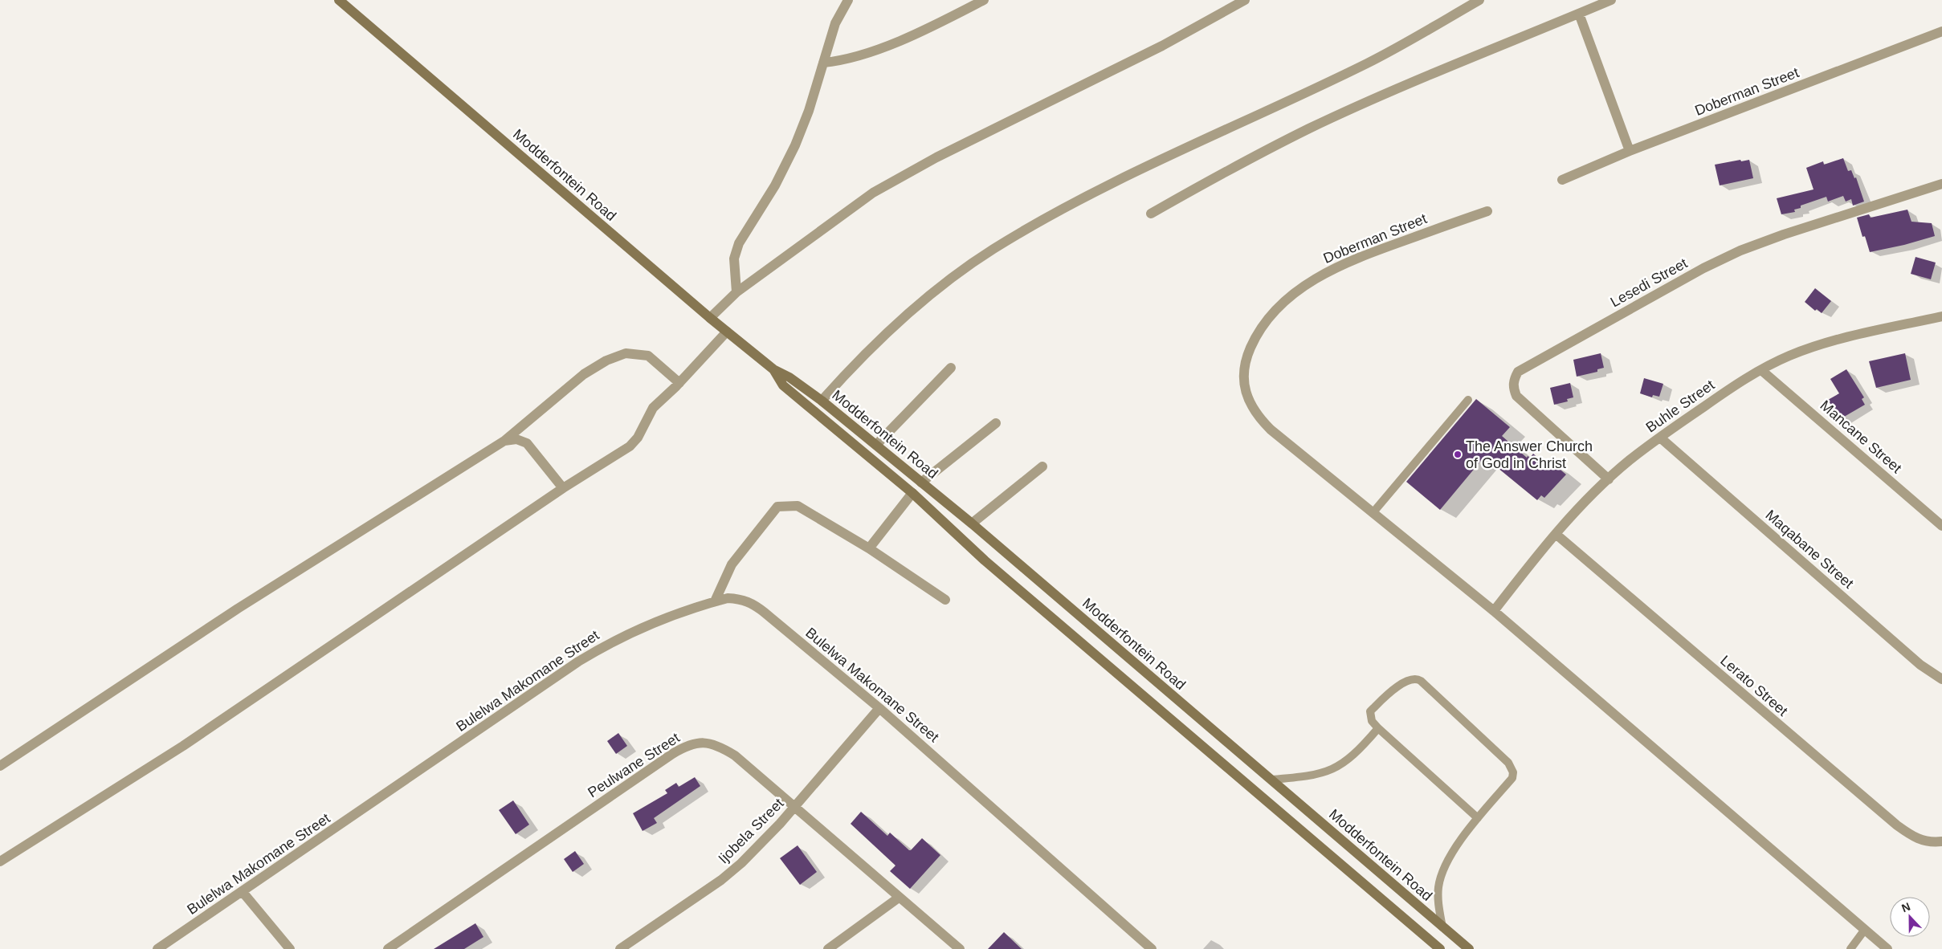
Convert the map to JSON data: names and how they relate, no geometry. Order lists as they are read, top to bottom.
{
  "streets": {
    "main road": ["Modderfontein Road"],
    "street": [
      "Doberman Street",
      "Lesedi Street",
      "Buhle Street",
      "Mancane Street",
      "Maqabane Street",
      "Bulelwa Makomane Street",
      "Lerato Street",
      "Peulwane Street",
      "Ijobela Street"
    ]
  },
  "crossings": [
    ["Lesedi Street", "Buhle Street"],
    ["Buhle Street", "Mancane Street"],
    ["Buhle Street", "Maqabane Street"],
    ["Buhle Street", "Lerato Street"],
    ["Bulelwa Makomane Street", "Ijobela Street"],
    ["Peulwane Street", "Ijobela Street"]
  ],
  "places": ["The Answer Church of God in Christ"],
  "north": "top"
}
